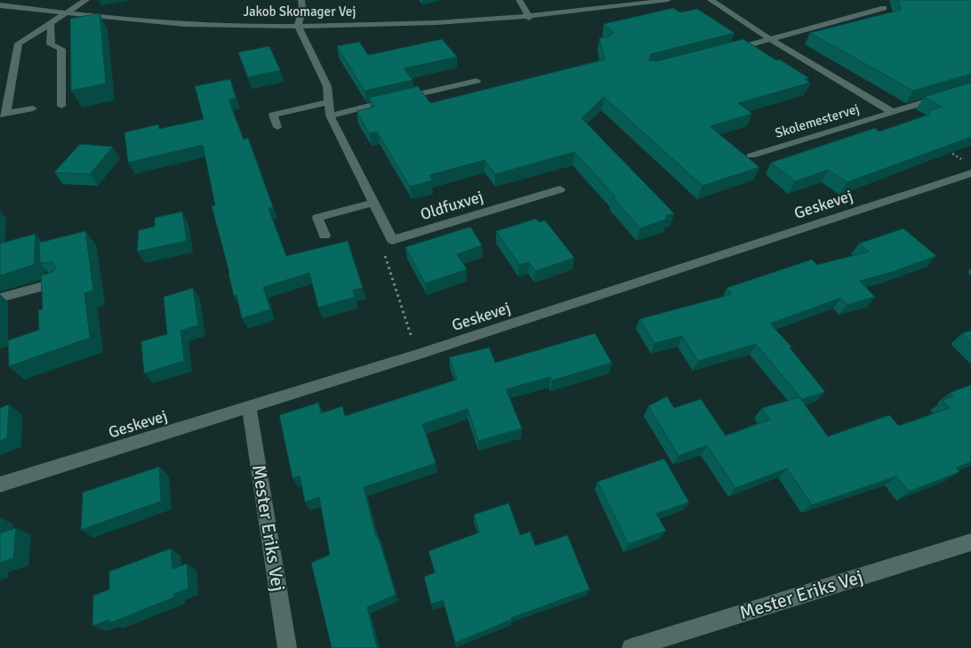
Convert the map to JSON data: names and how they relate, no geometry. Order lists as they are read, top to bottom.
{
  "streets": {
    "street": [
      "Jakob Skomager Vej",
      "Skolemestervej",
      "Geskevej",
      "Oldfuxvej",
      "Mester Eriks Vej"
    ]
  },
  "crossings": [
    ["Geskevej", "Mester Eriks Vej"]
  ]
}
